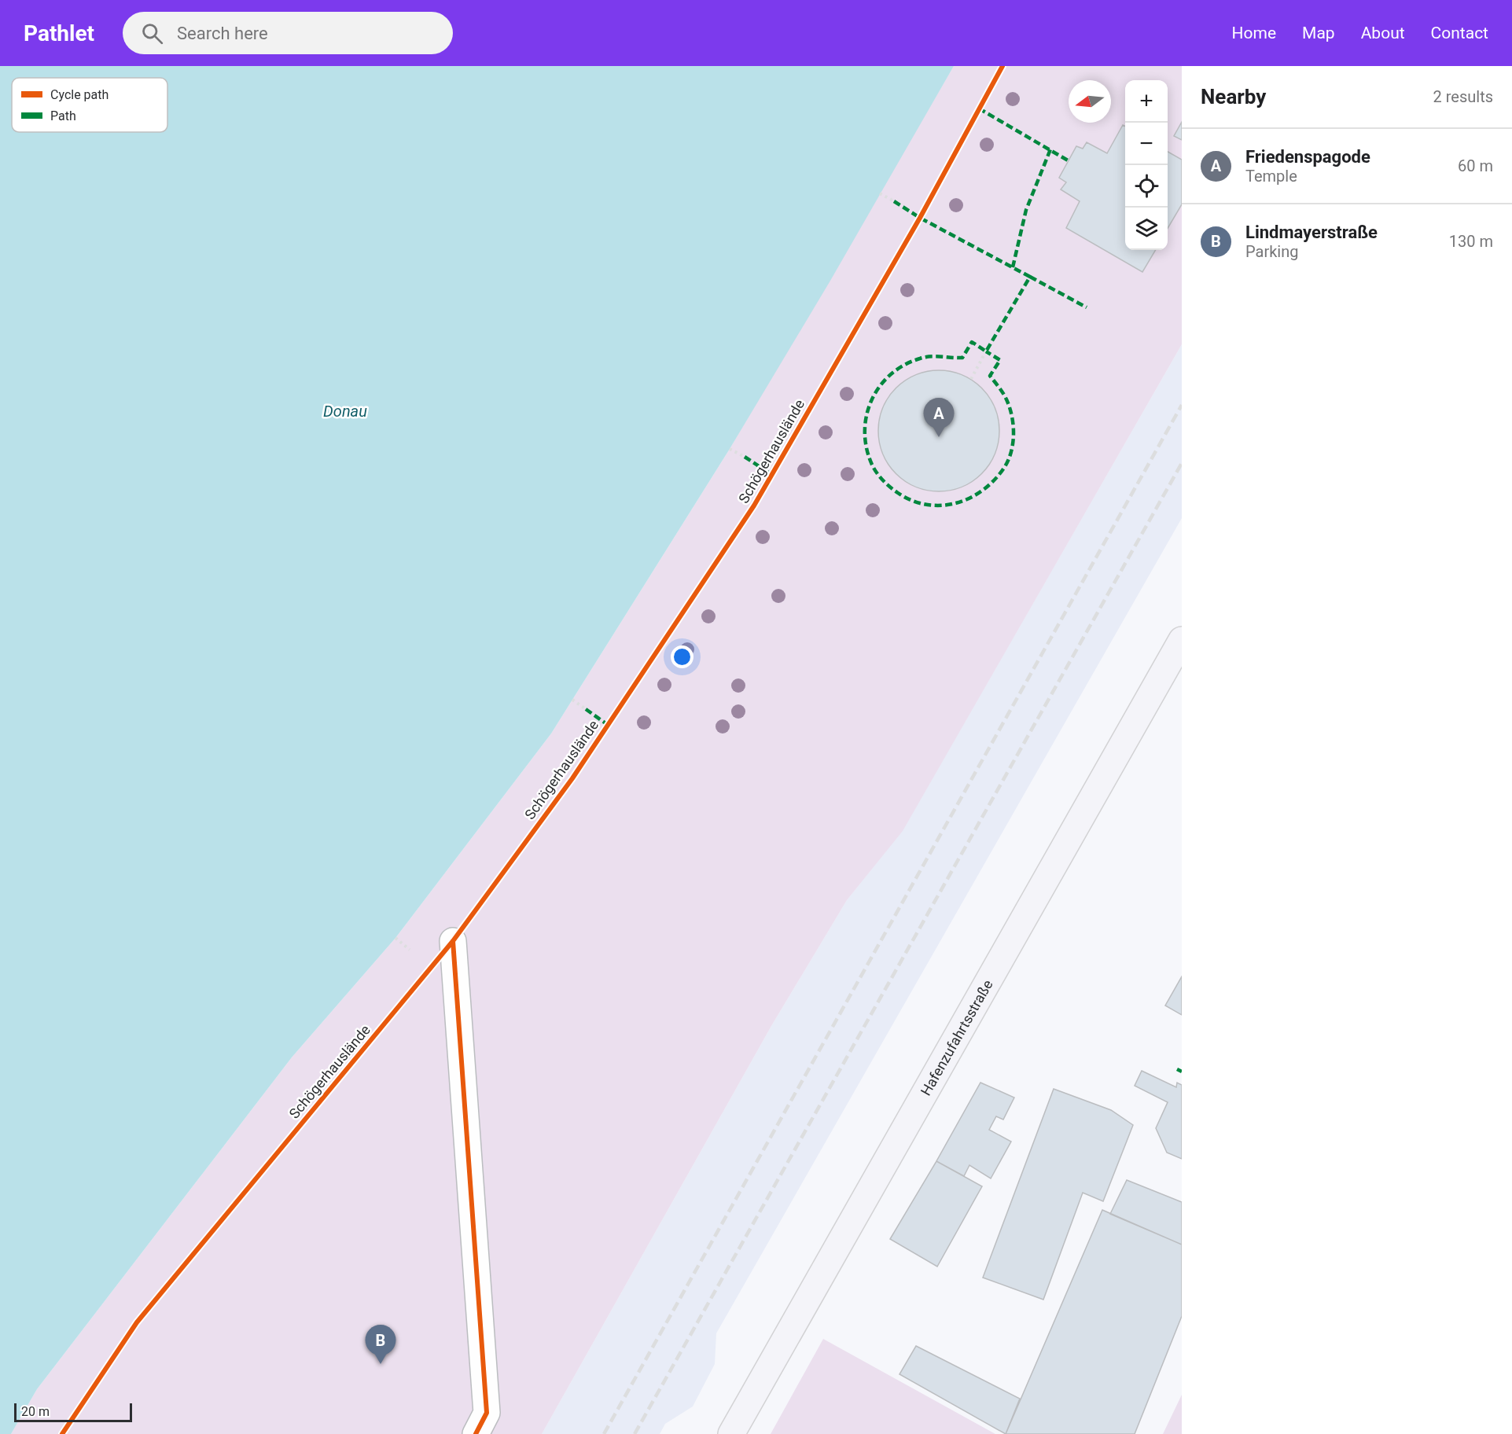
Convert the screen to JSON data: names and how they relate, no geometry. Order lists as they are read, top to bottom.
{
  "streets": {
    "main road": ["Hafenzufahrtsstraße"],
    "cycle path": ["Schögerhauslände"]
  },
  "water": ["Donau"],
  "legend": ["Cycle path", "Path"],
  "scale_bar": "20 m",
  "north": "left",
  "page": {
    "header": "Pathlet",
    "search": "Search here",
    "nav": [
      "Home",
      "Map",
      "About",
      "Contact"
    ],
    "heading": ["Nearby", "2 results"],
    "map_buttons": ["+", "−"],
    "list": [
      {
        "mark": "A",
        "name": "Friedenspagode",
        "note": "Temple",
        "value": "60 m"
      },
      {
        "mark": "B",
        "name": "Lindmayerstraße",
        "note": "Parking",
        "value": "130 m"
      }
    ],
    "pins": ["A", "B"],
    "scale": "20 m"
  }
}
